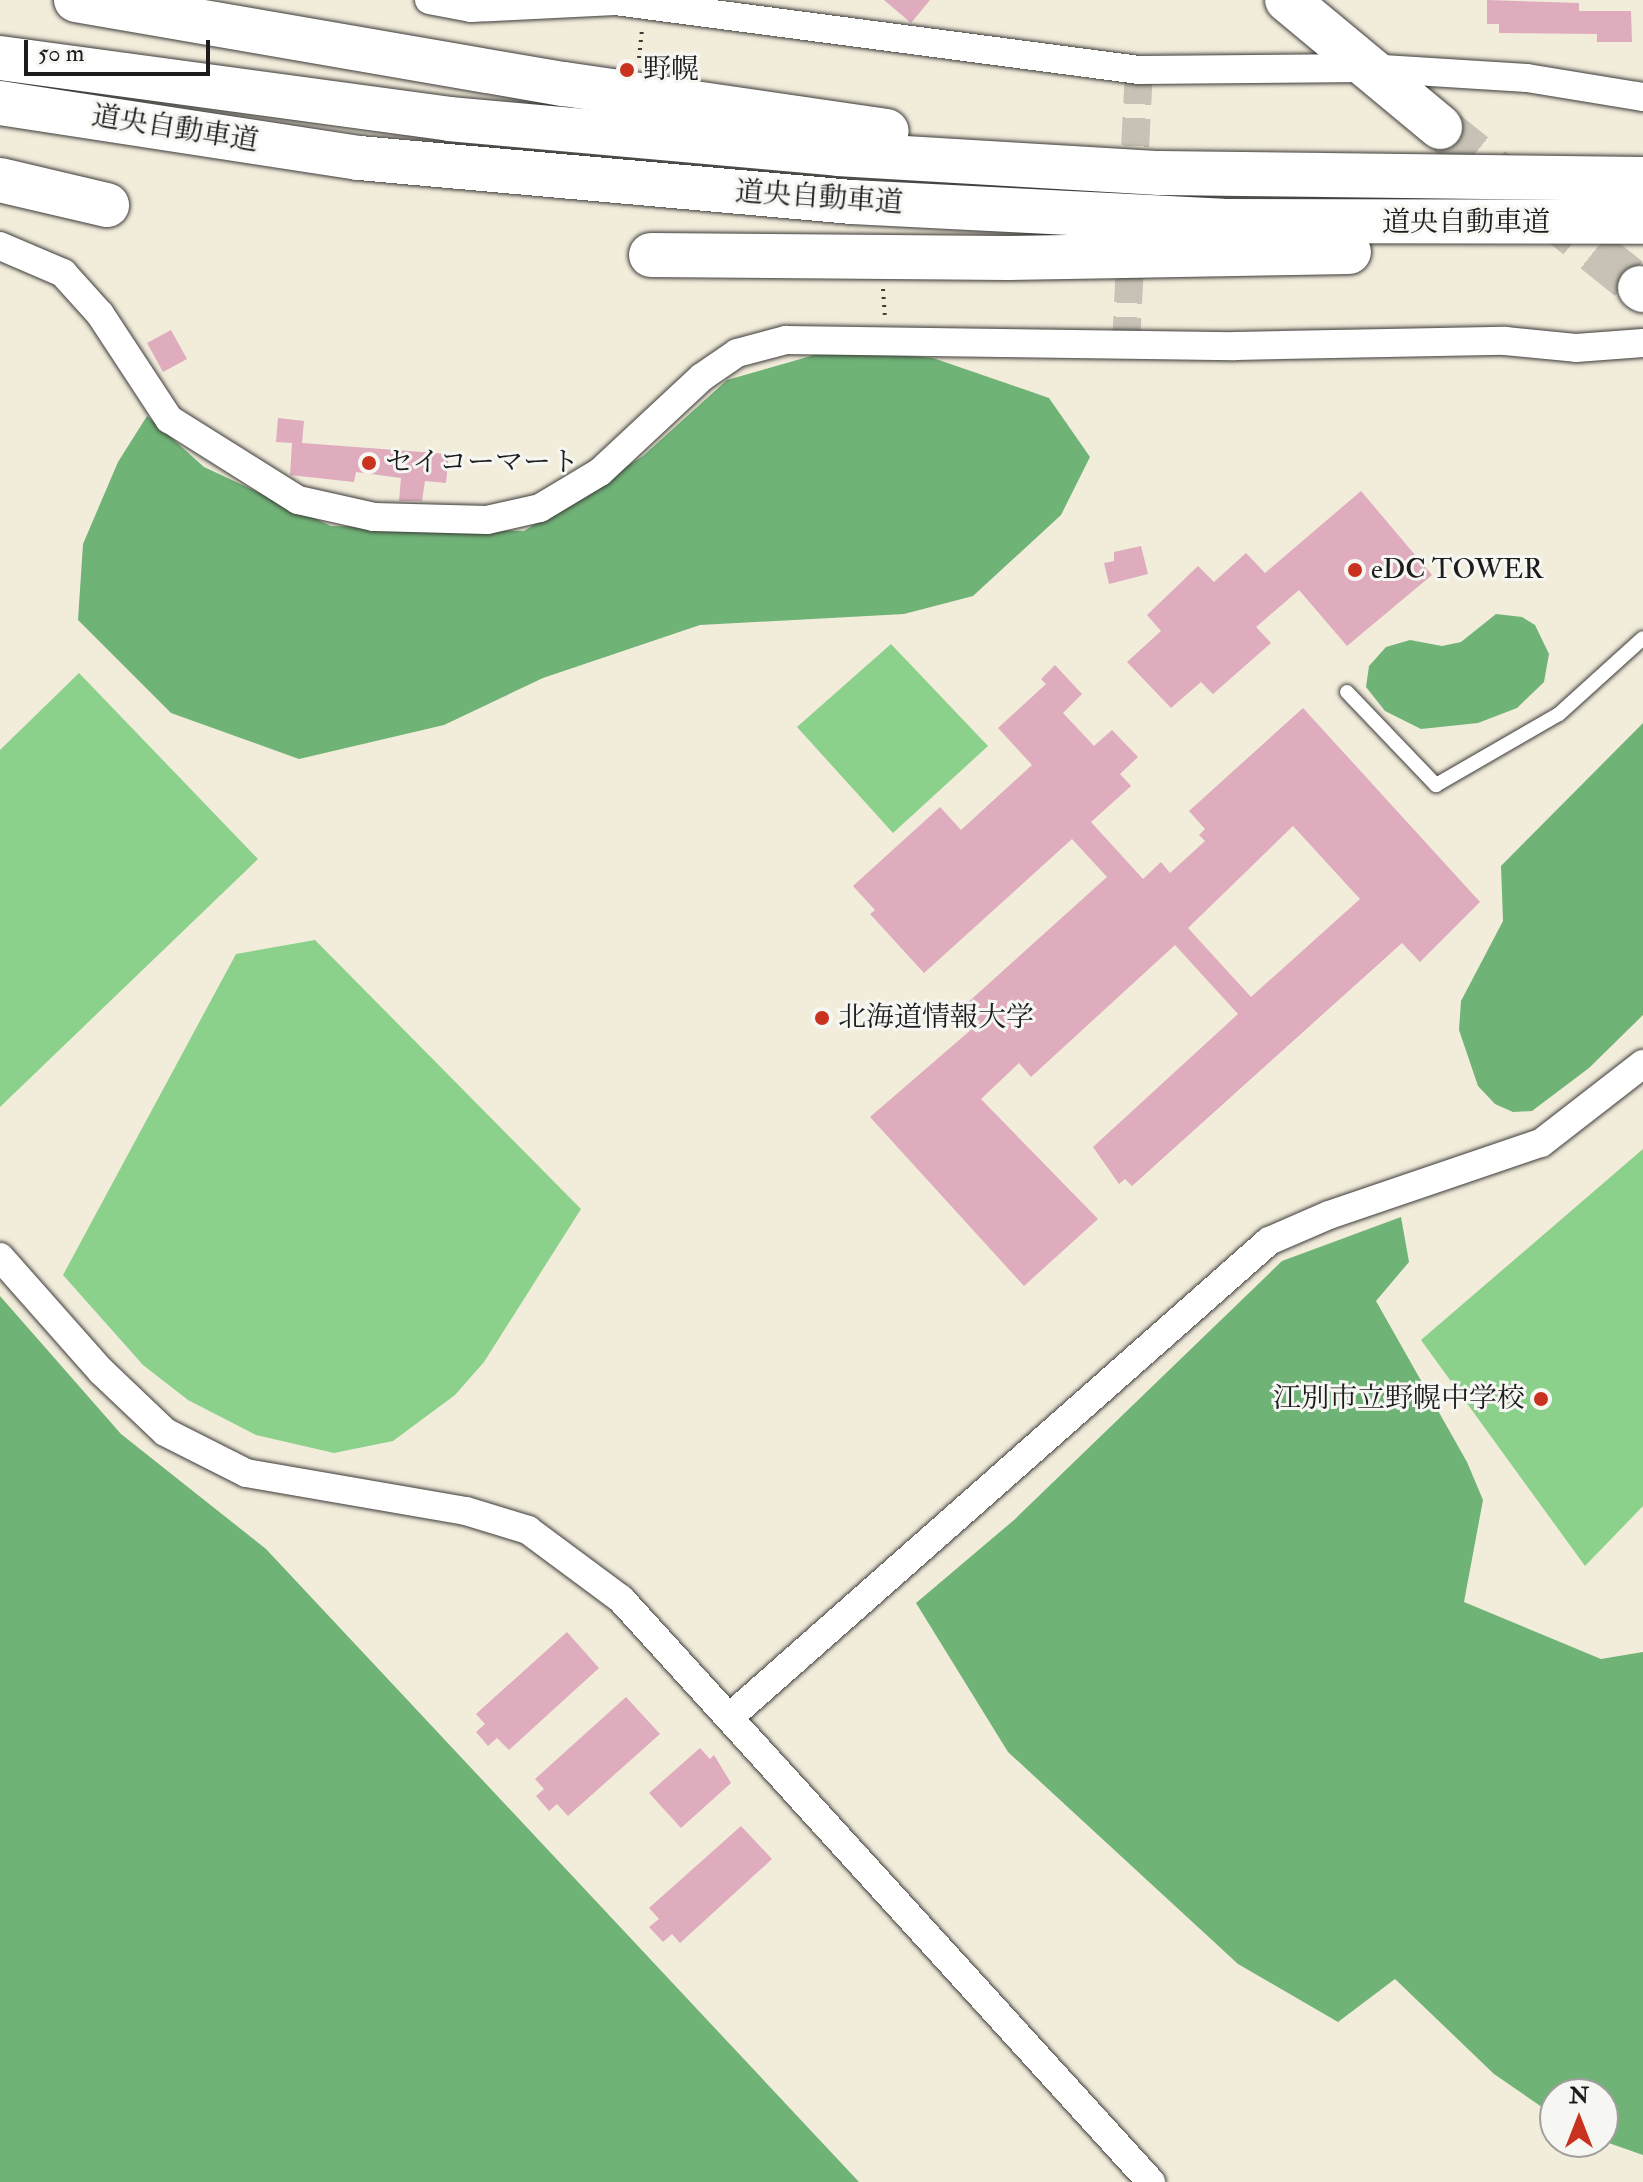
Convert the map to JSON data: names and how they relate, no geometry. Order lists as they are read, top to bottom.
{
  "streets": {
    "main road": ["道央自動車道"]
  },
  "places": [
    "野幌",
    "セイコーマート",
    "eDC TOWER",
    "北海道情報大学",
    "江別市立野幌中学校"
  ],
  "scale_bar": "50 m",
  "north": "top"
}
